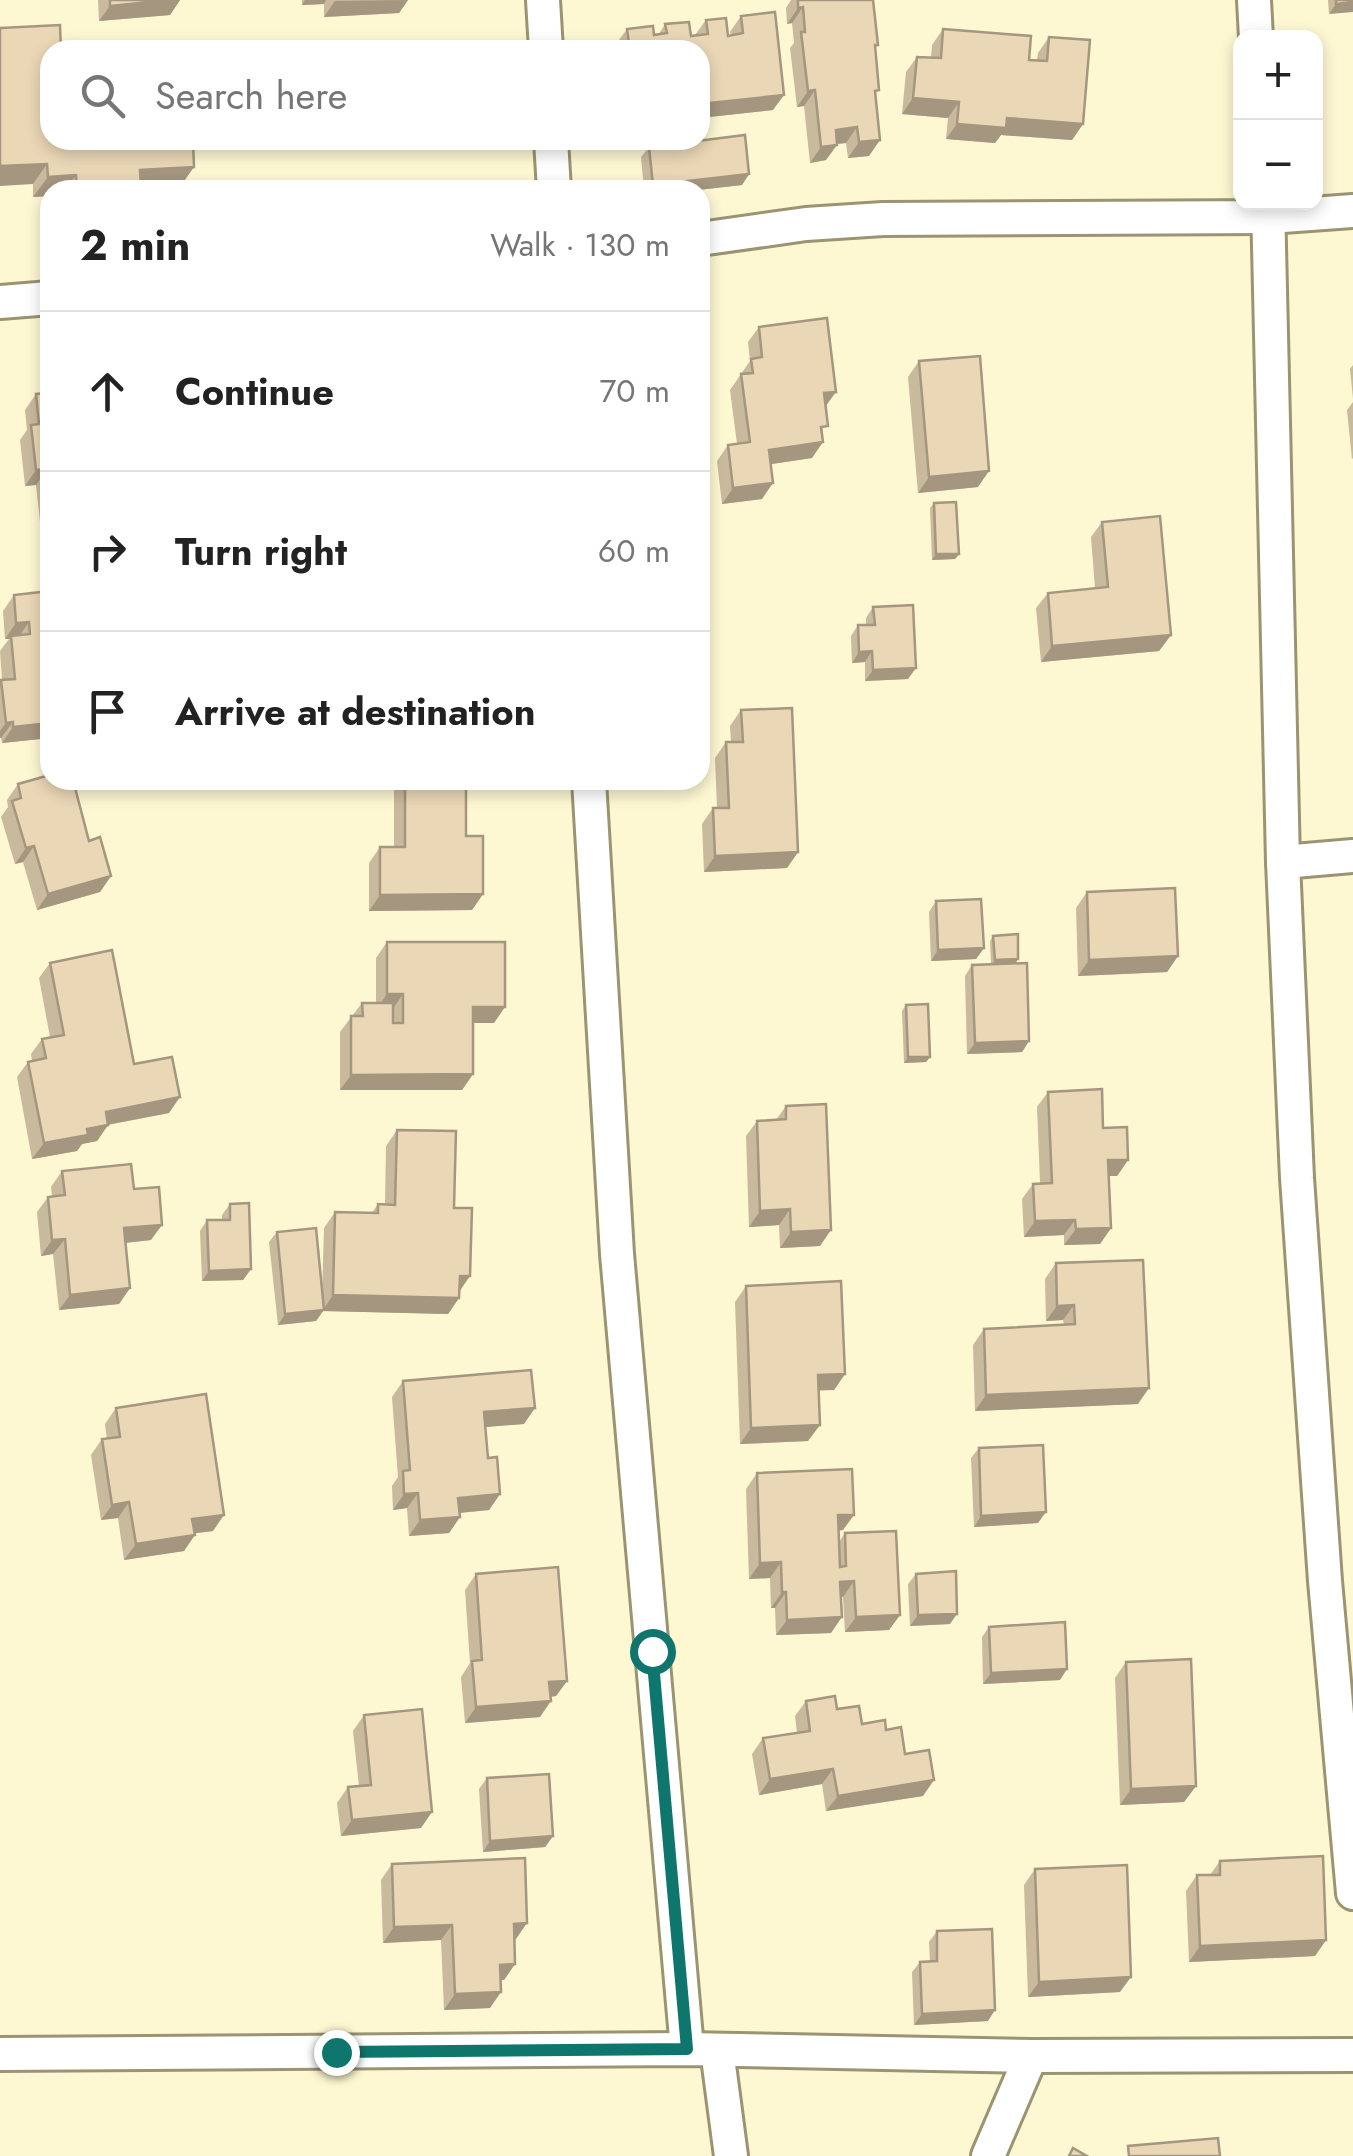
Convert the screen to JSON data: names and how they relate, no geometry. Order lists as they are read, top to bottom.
{
  "page": {
    "map_buttons": ["+", "−"],
    "search": "Search here",
    "heading": ["2 min", "Walk · 130 m"],
    "list": [
      ["Continue", "70 m"],
      ["Turn right", "60 m"],
      "Arrive at destination"
    ]
  }
}
